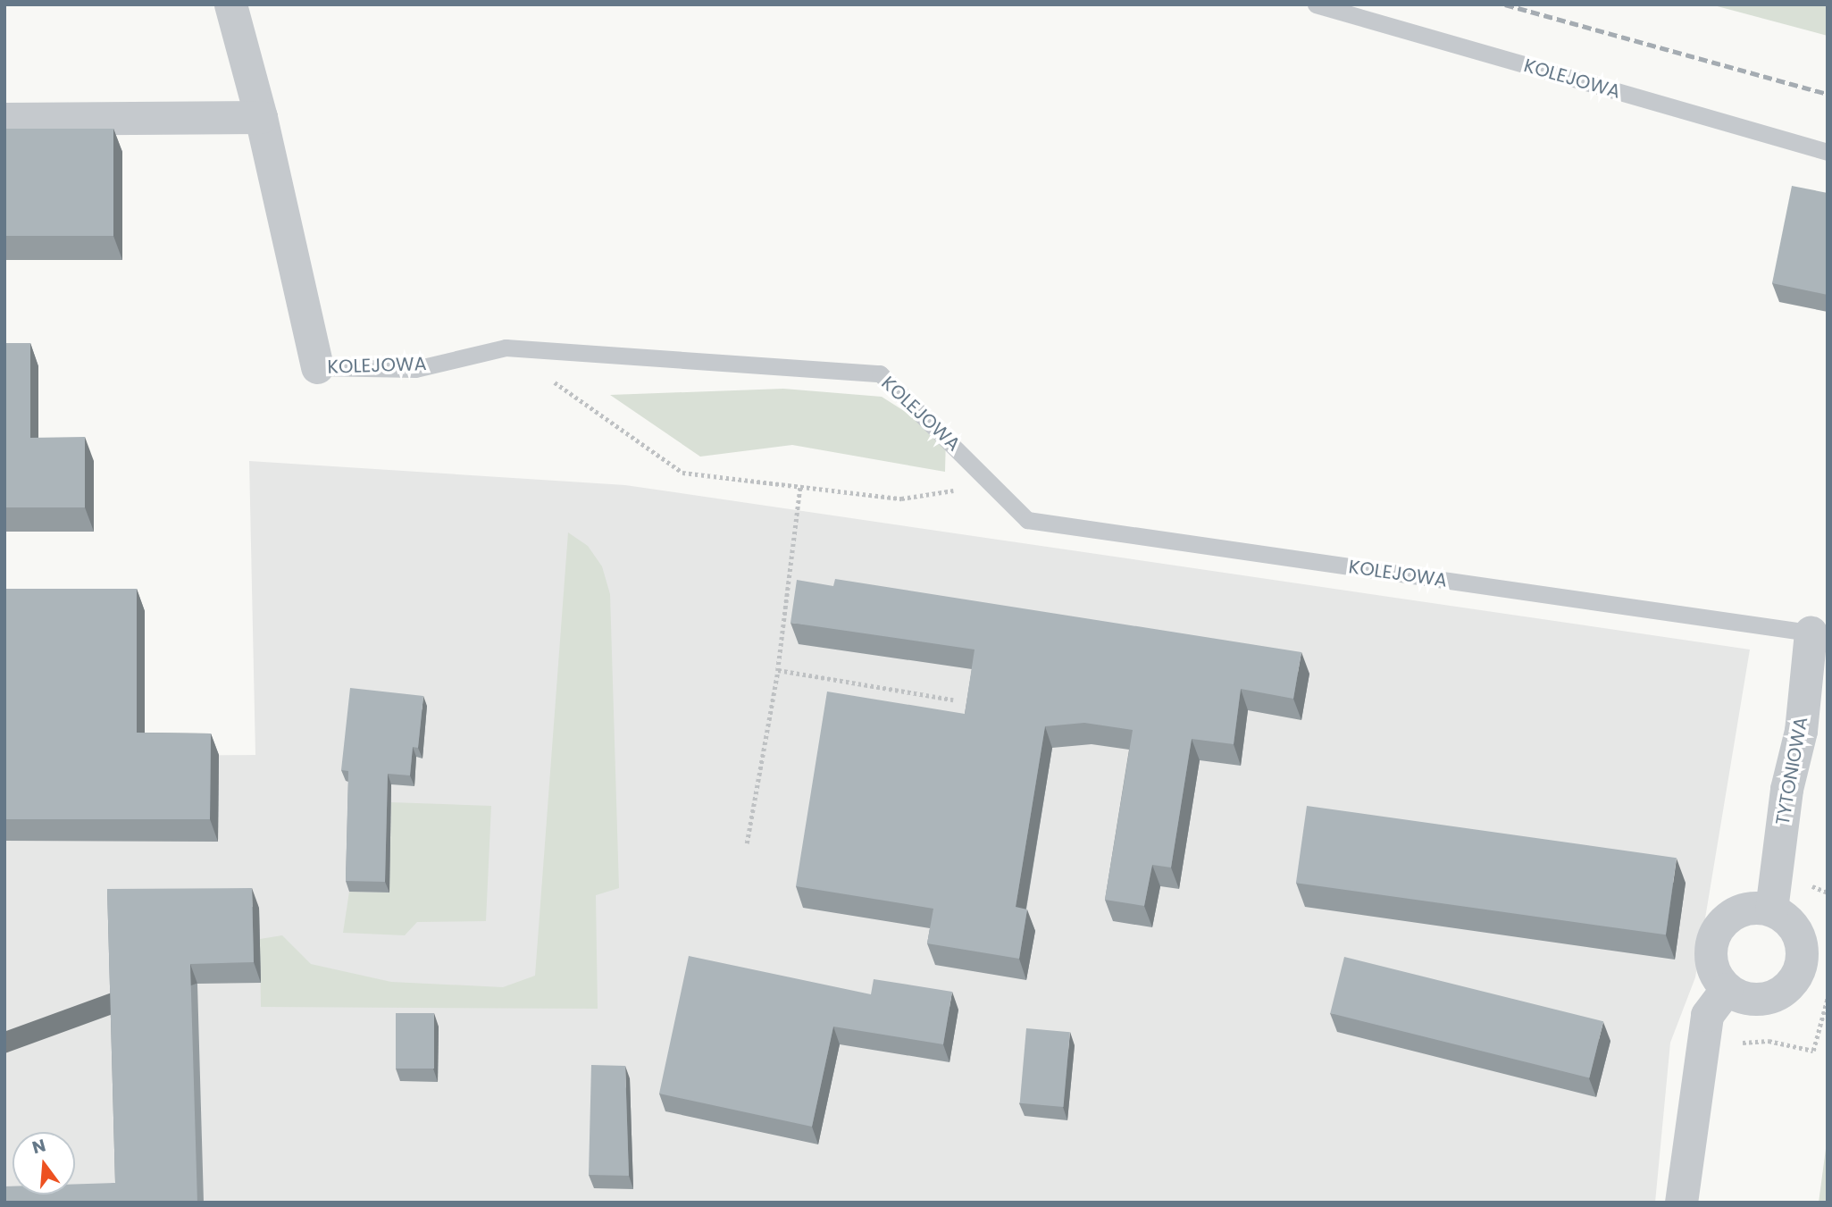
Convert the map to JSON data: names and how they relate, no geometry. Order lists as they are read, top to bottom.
{
  "streets": {
    "street": ["KOLEJOWA", "TYTONIOWA"]
  },
  "crossings": [
    ["KOLEJOWA", "TYTONIOWA"]
  ],
  "north": "top"
}
